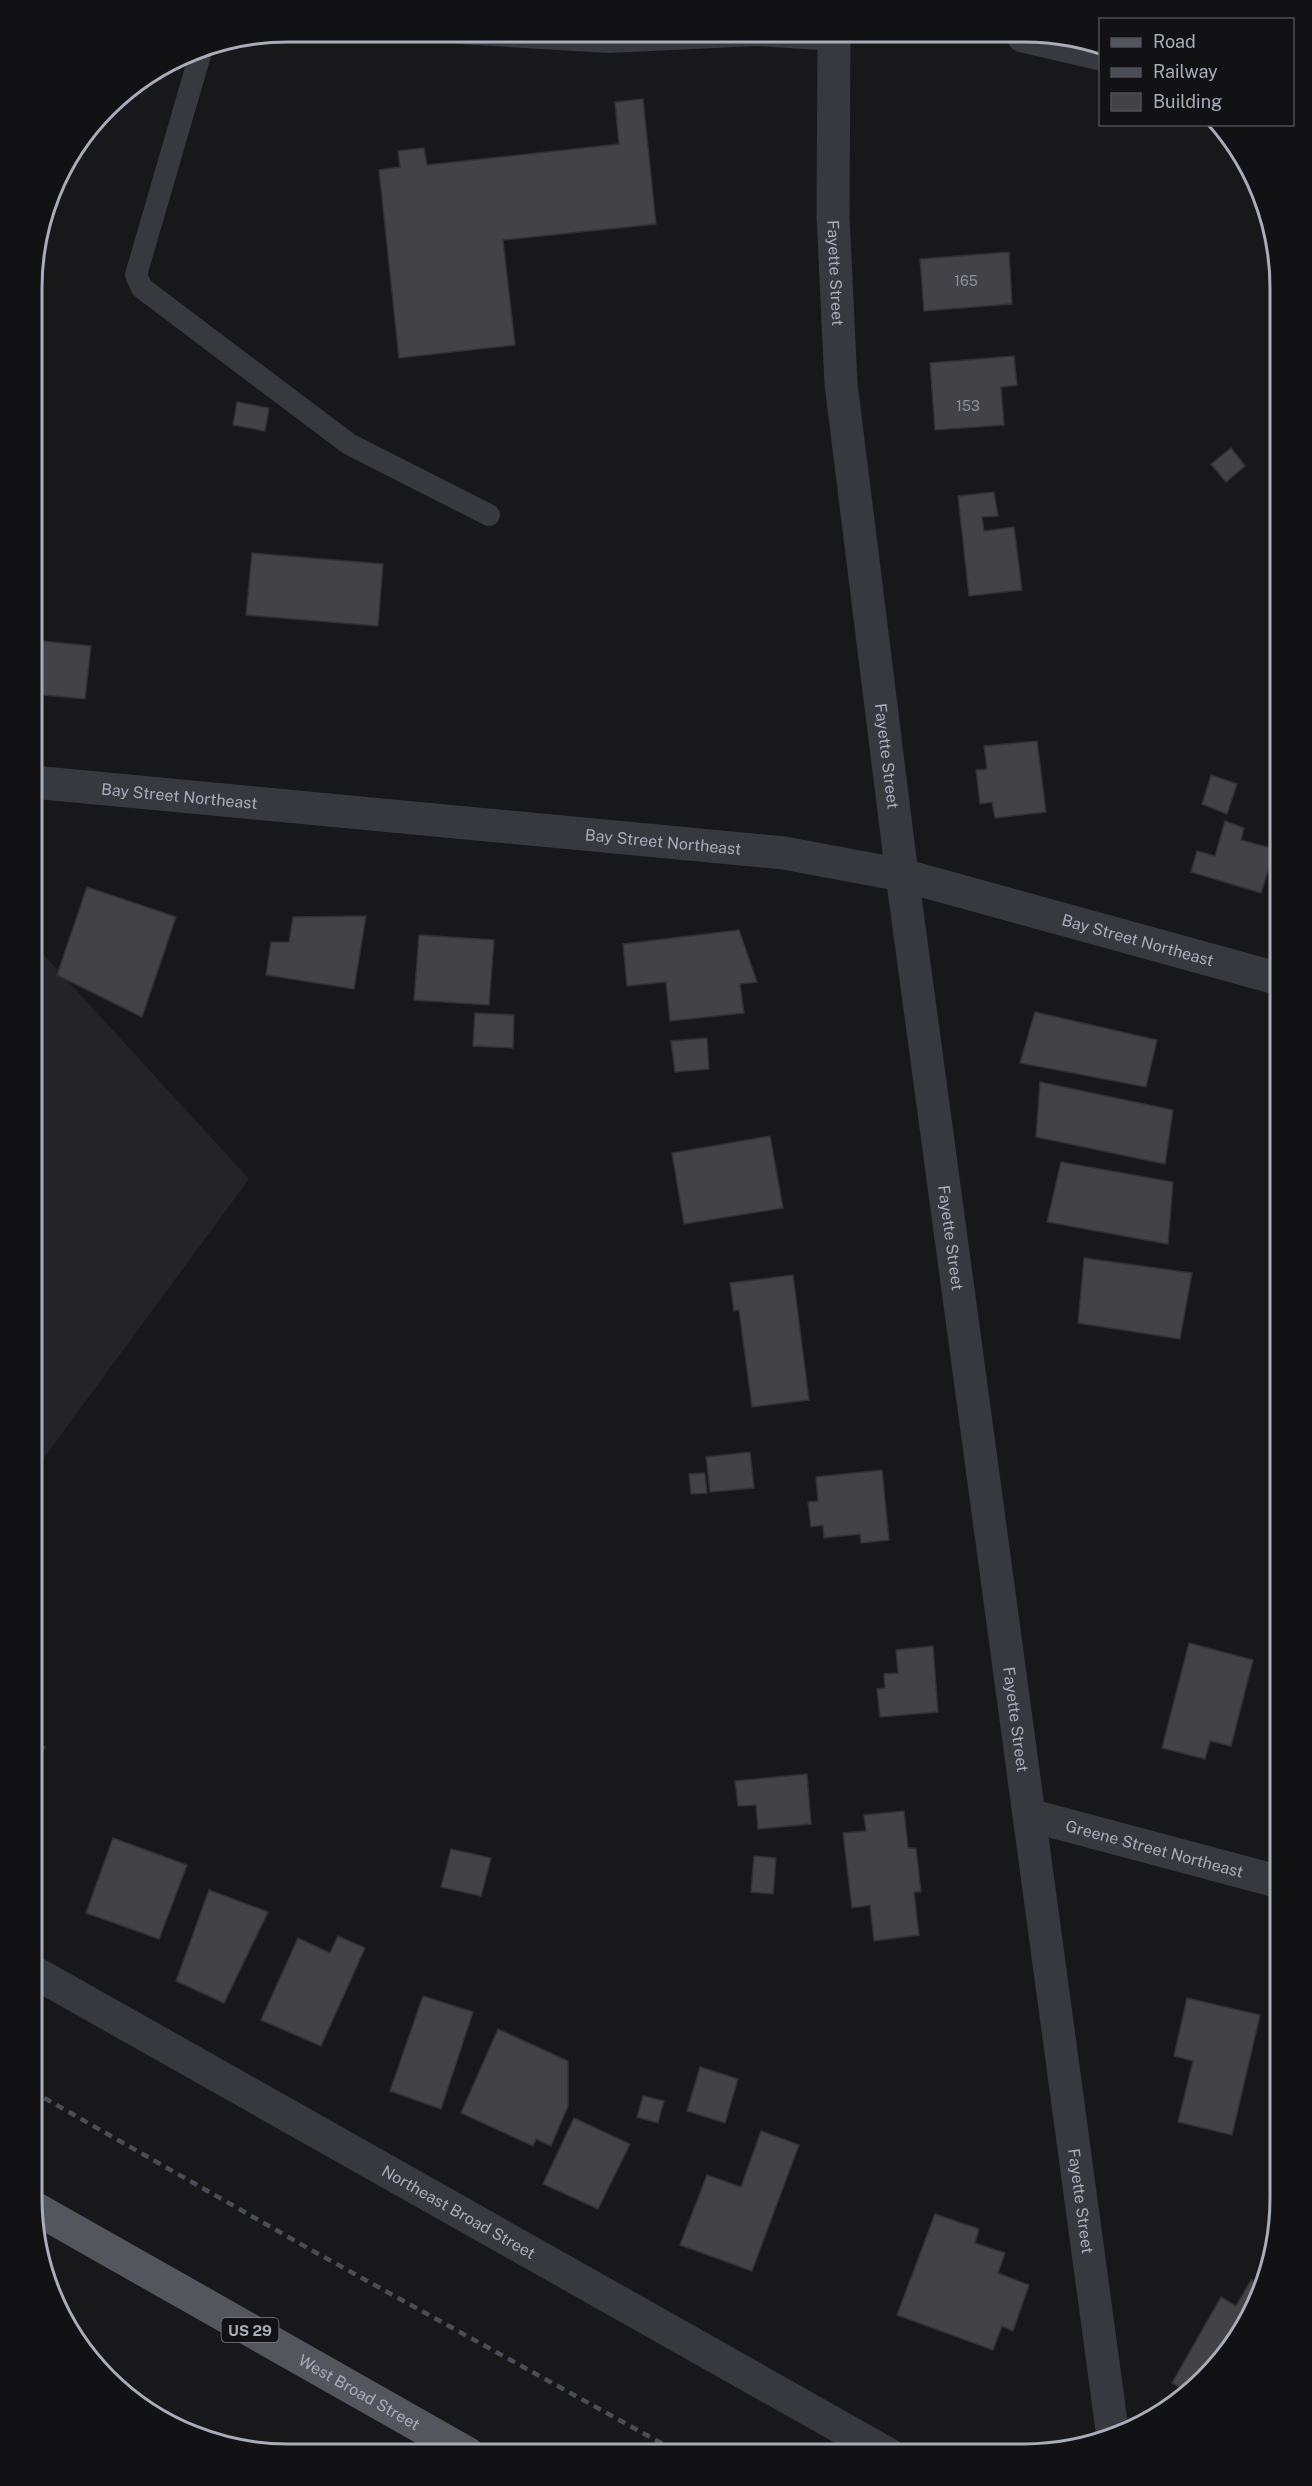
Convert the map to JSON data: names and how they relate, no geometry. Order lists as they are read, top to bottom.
{
  "streets": {
    "main road": ["US 29", "West Broad Street"],
    "street": [
      "Fayette Street",
      "Bay Street Northeast",
      "Greene Street Northeast",
      "Northeast Broad Street"
    ]
  },
  "crossings": [
    ["Fayette Street", "Bay Street Northeast"],
    ["Fayette Street", "Greene Street Northeast"]
  ],
  "house_numbers": ["165", "153"],
  "legend": ["Road", "Railway", "Building"]
}
